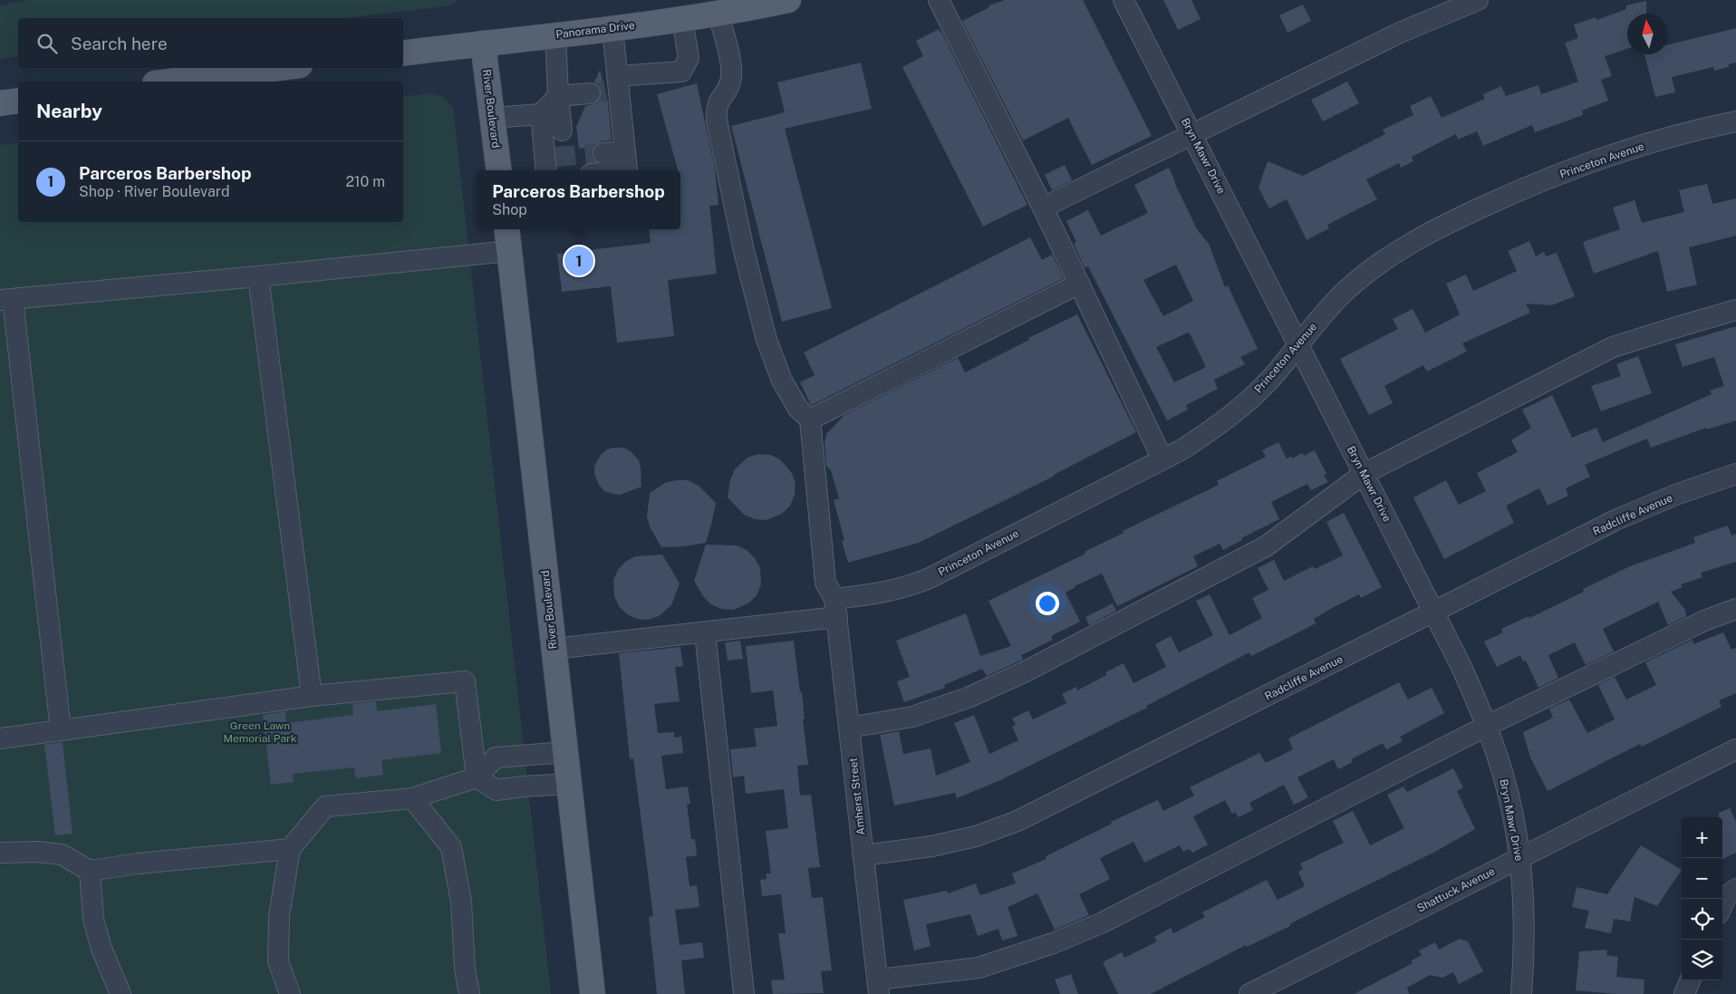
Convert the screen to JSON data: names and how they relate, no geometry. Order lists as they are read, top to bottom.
{
  "streets": {
    "main road": ["Panorama Drive", "River Boulevard"],
    "street": [
      "Bryn Mawr Drive",
      "Princeton Avenue",
      "Radcliffe Avenue",
      "Amherst Street",
      "Shattuck Avenue"
    ]
  },
  "crossings": [
    ["Panorama Drive", "River Boulevard"],
    ["River Boulevard", "Princeton Avenue"],
    ["Bryn Mawr Drive", "Princeton Avenue"],
    ["Bryn Mawr Drive", "Radcliffe Avenue"],
    ["Bryn Mawr Drive", "Shattuck Avenue"],
    ["Princeton Avenue", "Amherst Street"],
    ["Radcliffe Avenue", "Amherst Street"]
  ],
  "parks": ["Green Lawn Memorial Park"],
  "north": "top",
  "page": {
    "search": "Search here",
    "heading": "Nearby",
    "list": [
      {
        "mark": "1",
        "name": "Parceros Barbershop",
        "note": "Shop · River Boulevard",
        "value": "210 m"
      }
    ],
    "popup": ["Parceros Barbershop", "Shop"],
    "pins": "1",
    "map_buttons": ["+", "−"]
  }
}
